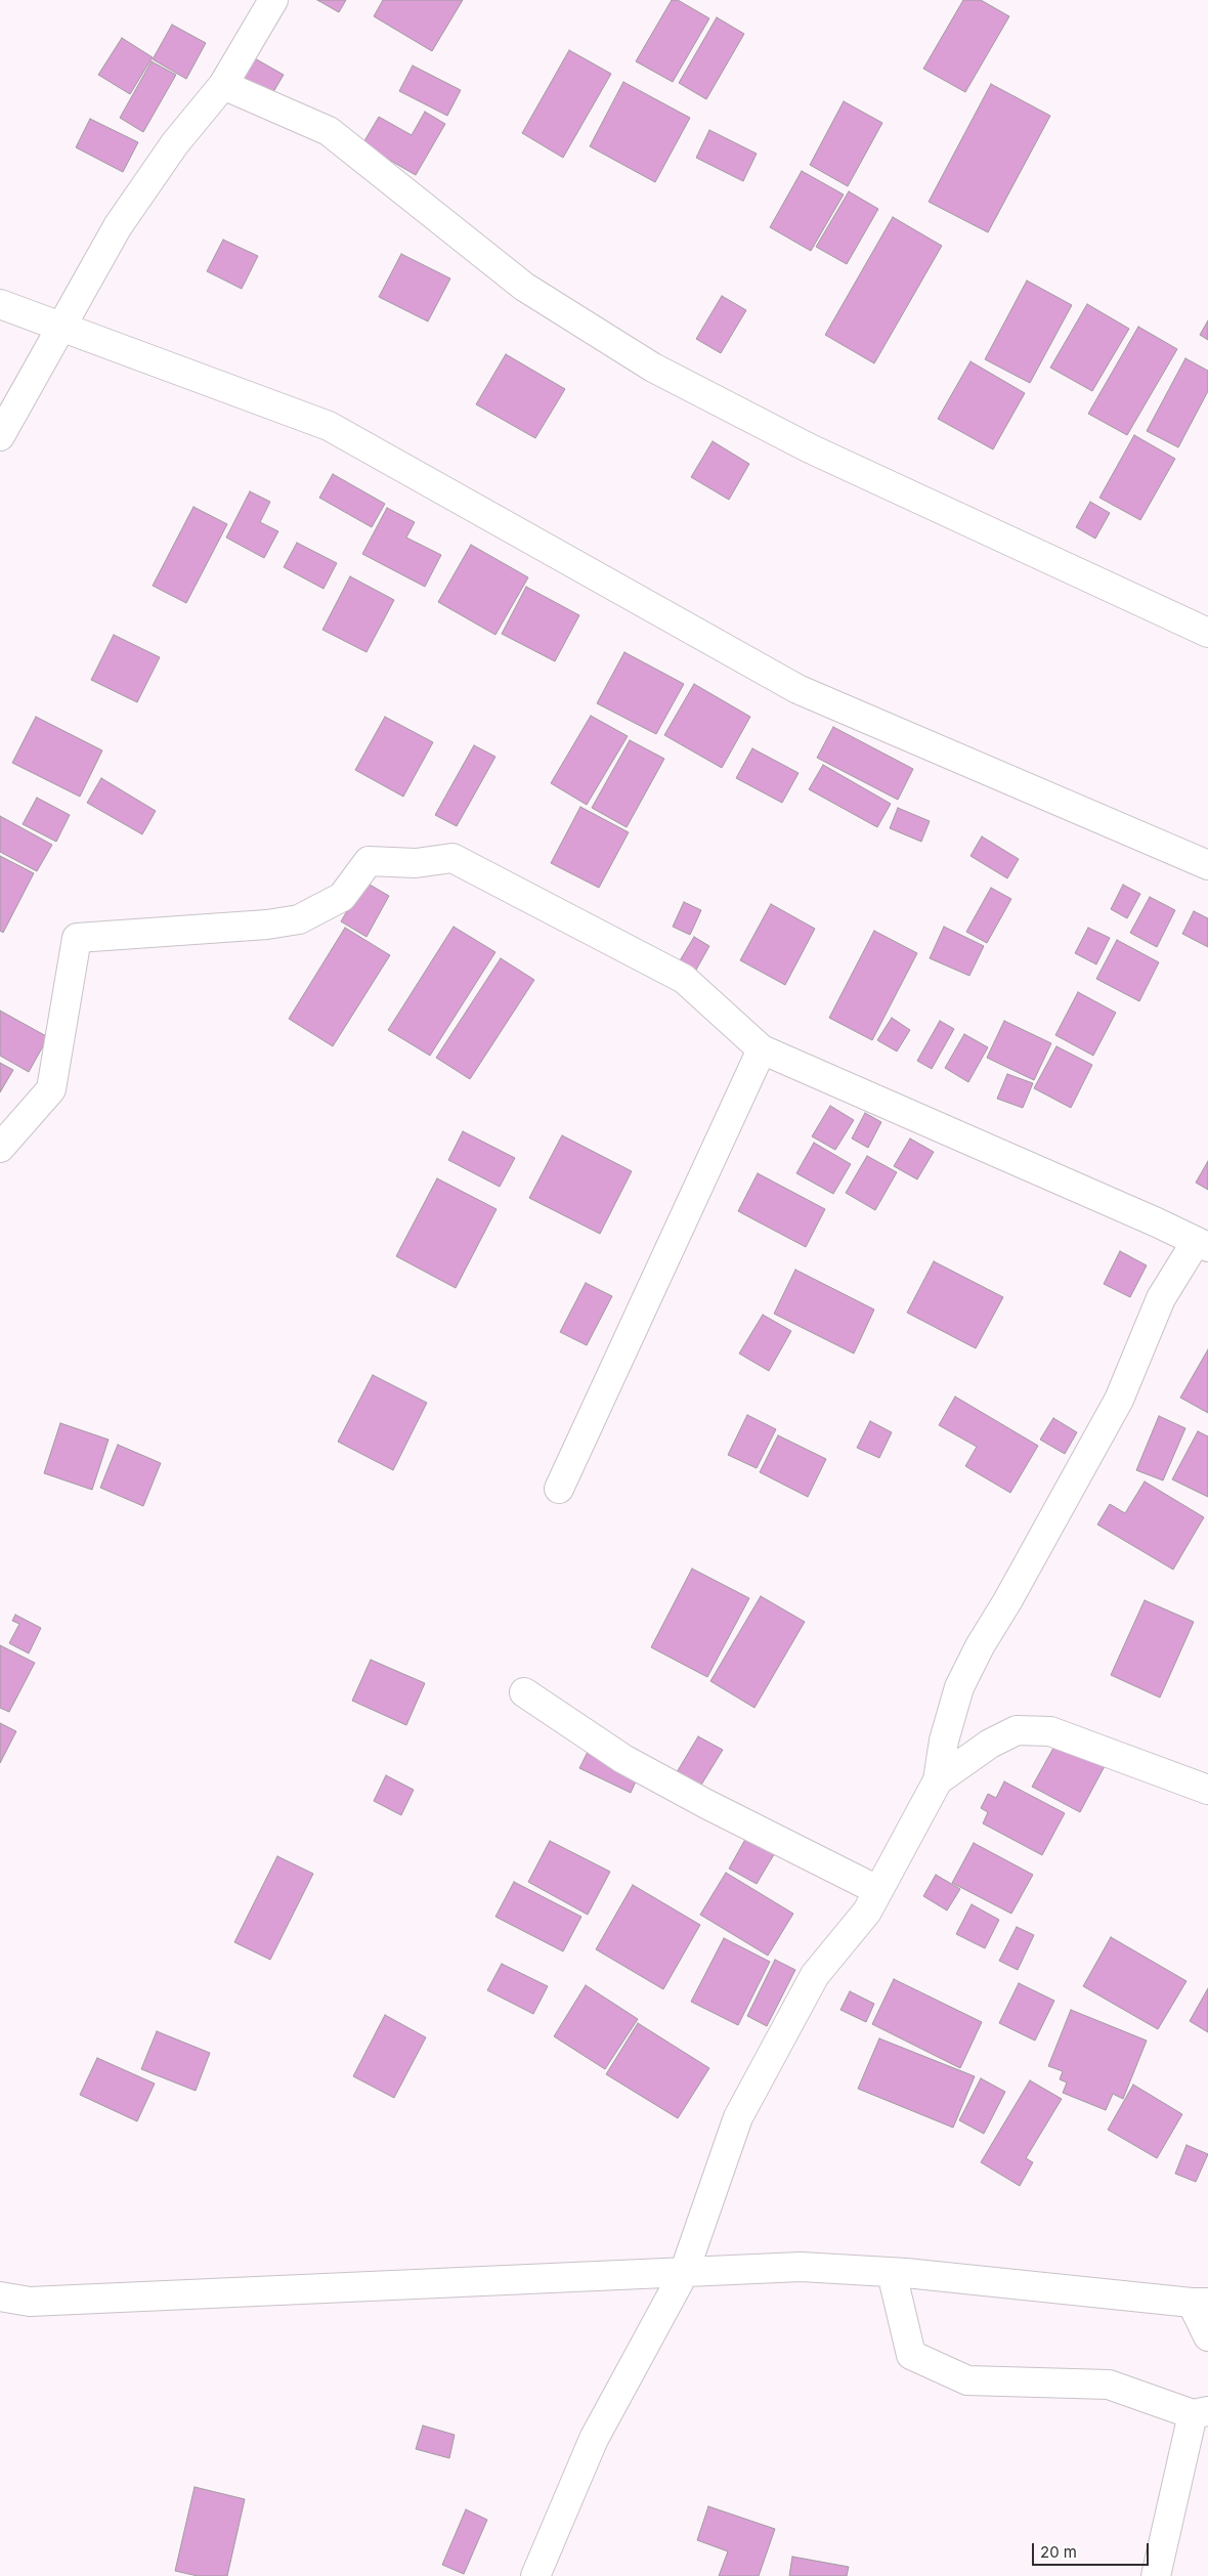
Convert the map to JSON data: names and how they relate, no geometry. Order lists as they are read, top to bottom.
{
  "scale_bar": "20 m"
}
